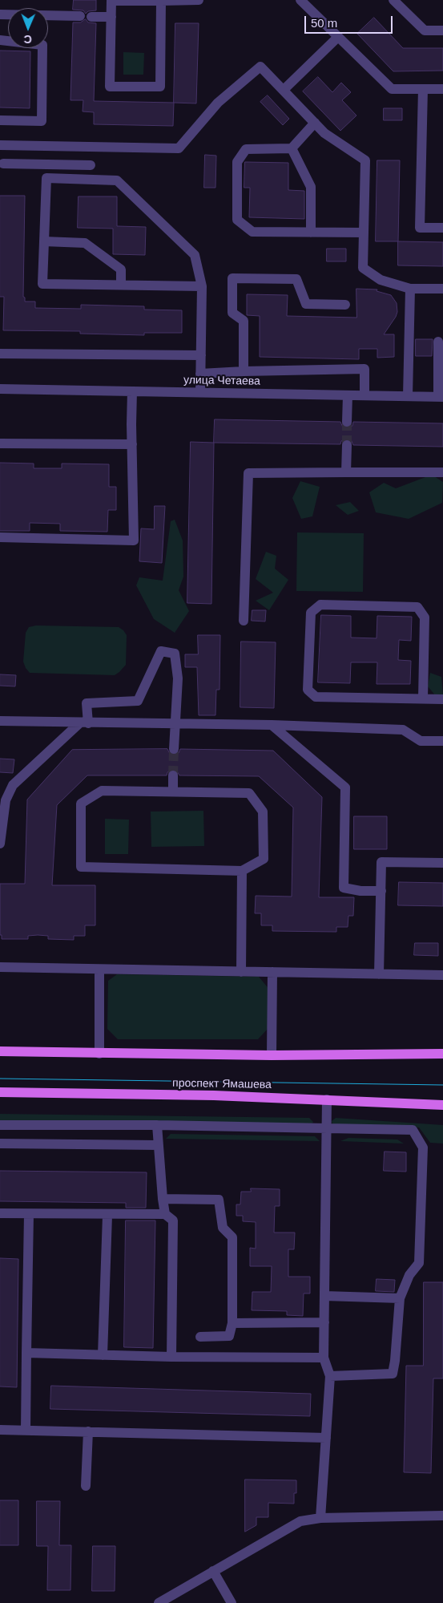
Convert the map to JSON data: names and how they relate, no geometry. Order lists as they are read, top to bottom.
{
  "streets": {
    "main road": ["проспект Ямашева"],
    "street": ["улица Четаева"]
  },
  "scale_bar": "50 m",
  "north": "bottom"
}
